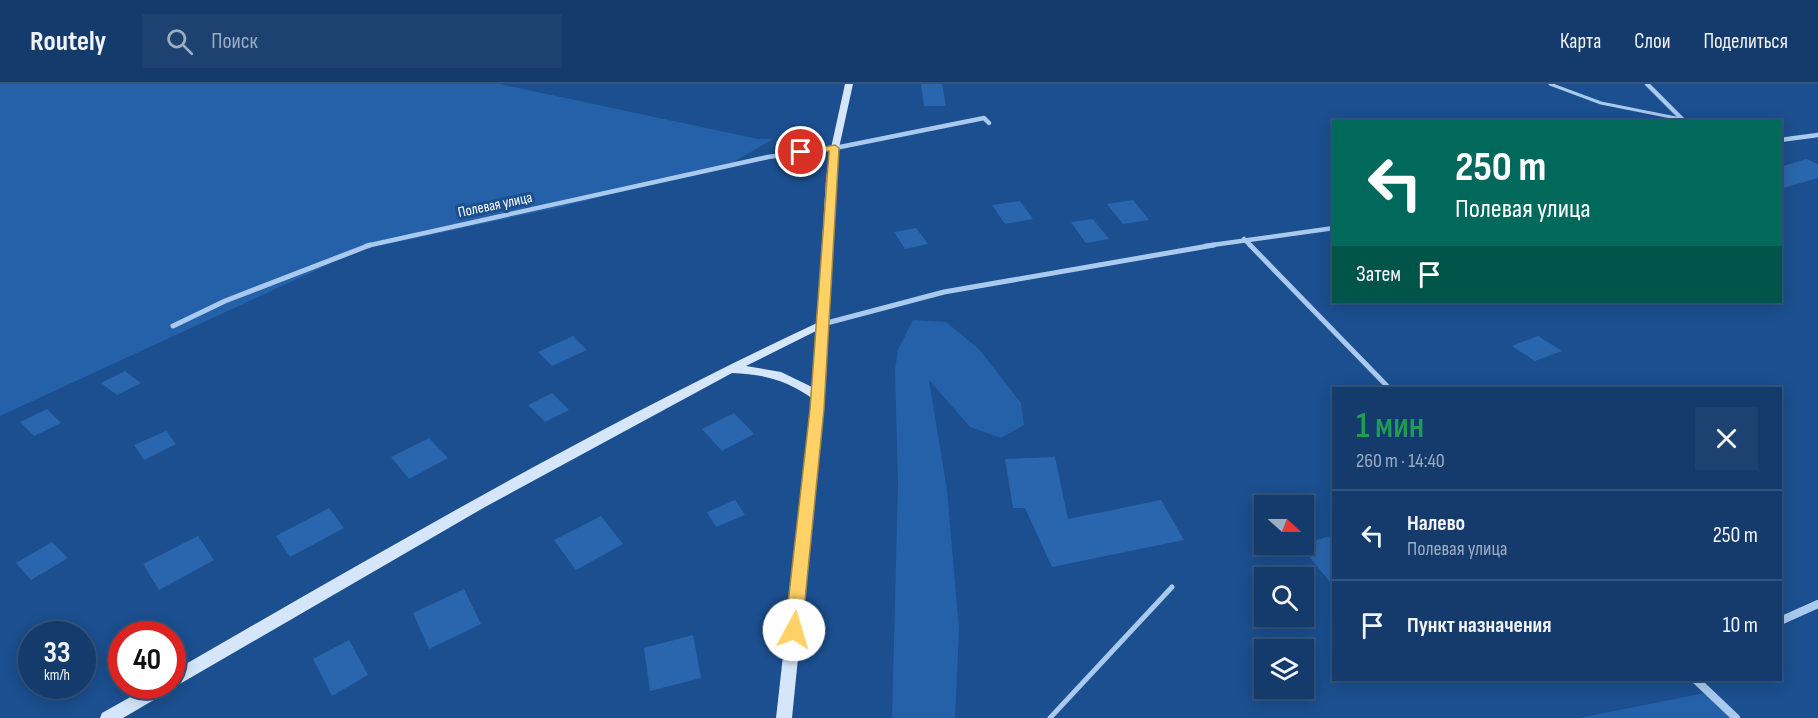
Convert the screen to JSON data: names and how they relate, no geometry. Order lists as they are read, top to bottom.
{
  "streets": {
    "street": ["Полевая улица"]
  },
  "north": "right",
  "page": {
    "header": "Routely",
    "search": "Поиск",
    "nav": ["Карта", "Слои", "Поделиться"],
    "turn": ["250 m", "Полевая улица"],
    "then": "Затем",
    "heading": ["1 мин", "260 m · 14:40"],
    "list": [
      {
        "name": "Налево",
        "note": "Полевая улица",
        "value": "250 m"
      },
      {
        "name": "Пункт назначения",
        "value": "10 m"
      }
    ],
    "speed": "33 km/h",
    "limit": "40"
  }
}
